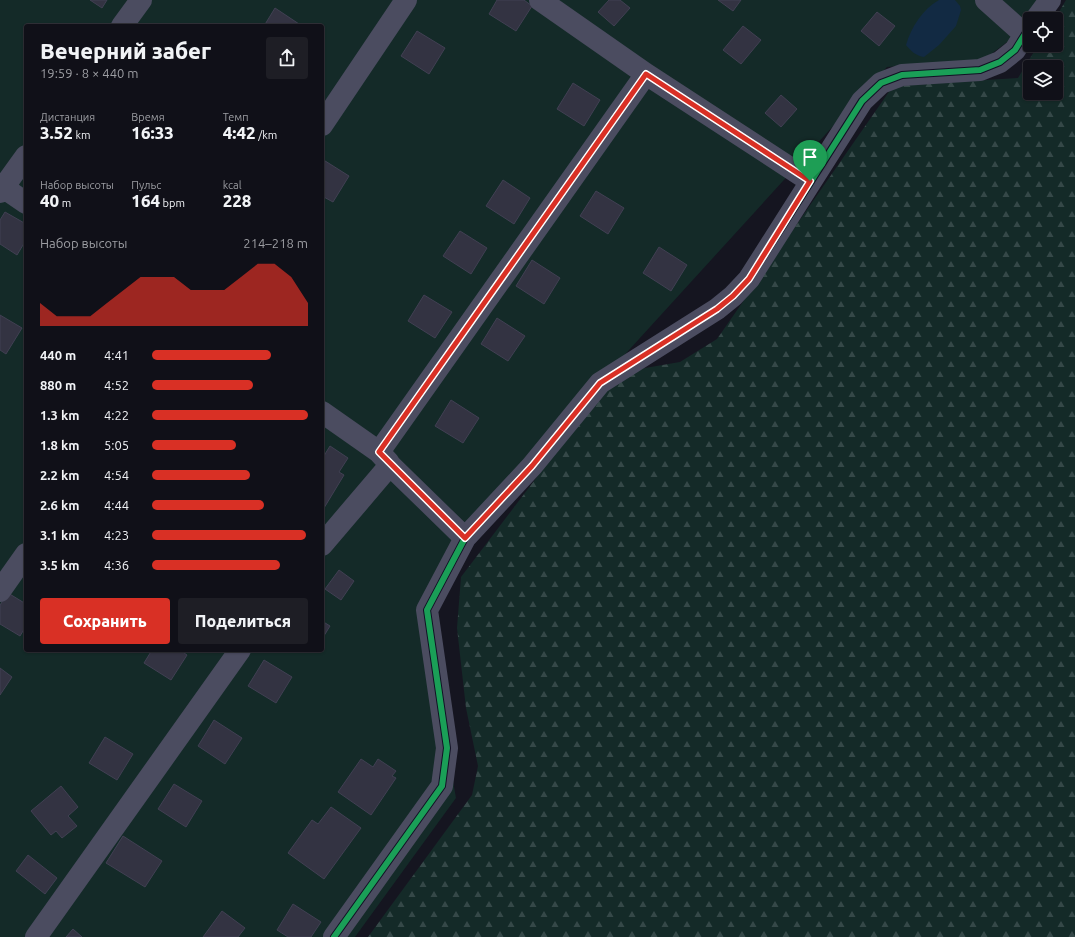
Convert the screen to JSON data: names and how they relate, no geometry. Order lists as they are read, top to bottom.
{
  "page": {
    "heading": ["Вечерний забег", "19:59 · 8 × 440 m"],
    "stats": [
      ["Дистанция", "3.52 km"],
      ["Время", "16:33"],
      ["Темп", "4:42 /km"],
      ["Набор высоты", "40 m"],
      ["Пульс", "164 bpm"],
      ["kcal", "228"]
    ],
    "chart": ["Набор высоты", "214–218 m"],
    "list": [
      {
        "name": "440 m",
        "note": "4:41"
      },
      {
        "name": "880 m",
        "note": "4:52"
      },
      {
        "name": "1.3 km",
        "note": "4:22"
      },
      {
        "name": "1.8 km",
        "note": "5:05"
      },
      {
        "name": "2.2 km",
        "note": "4:54"
      },
      {
        "name": "2.6 km",
        "note": "4:44"
      },
      {
        "name": "3.1 km",
        "note": "4:23"
      },
      {
        "name": "3.5 km",
        "note": "4:36"
      }
    ],
    "buttons": ["Сохранить", "Поделиться"]
  }
}
